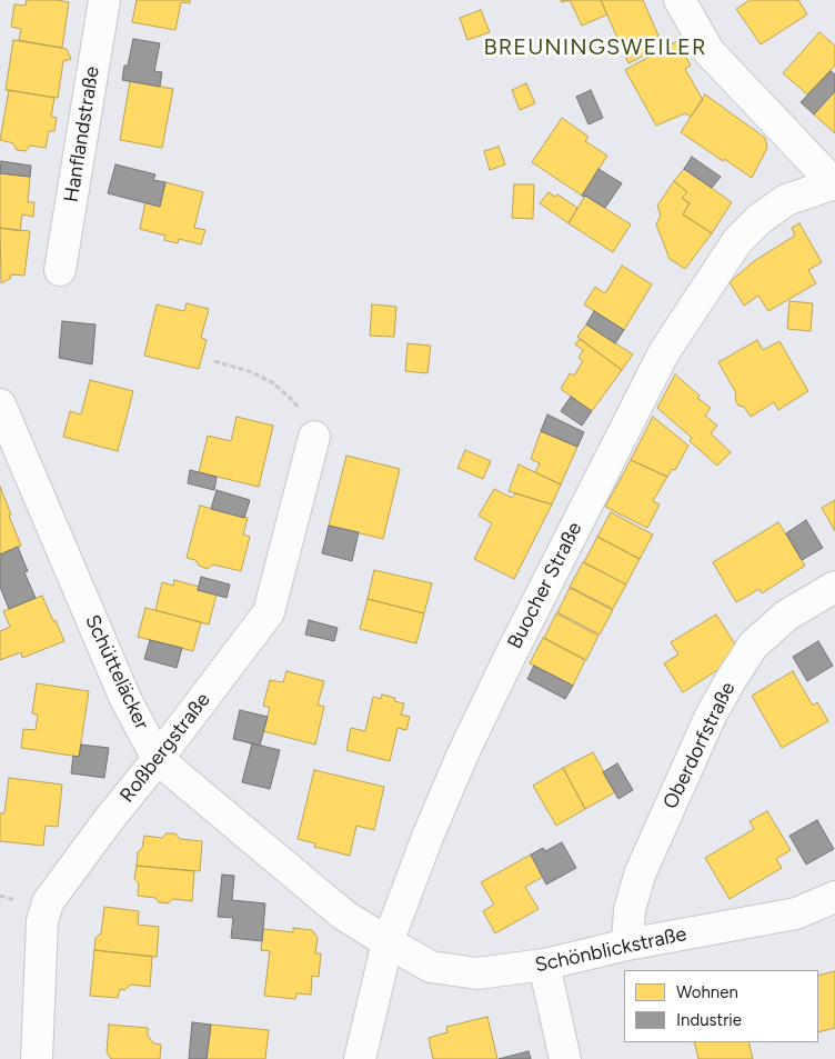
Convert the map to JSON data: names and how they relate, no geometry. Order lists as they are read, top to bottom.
{
  "streets": {
    "street": [
      "Hanflandstraße",
      "Buocher Straße",
      "Schütteläcker",
      "Oberdorfstraße",
      "Roßbergstraße",
      "Schönblickstraße"
    ]
  },
  "crossings": [
    ["Buocher Straße", "Schütteläcker"],
    ["Buocher Straße", "Schönblickstraße"],
    ["Schütteläcker", "Roßbergstraße"],
    ["Schütteläcker", "Schönblickstraße"],
    ["Oberdorfstraße", "Schönblickstraße"]
  ],
  "districts": ["BREUNINGSWEILER"],
  "legend": ["Wohnen", "Industrie"]
}
